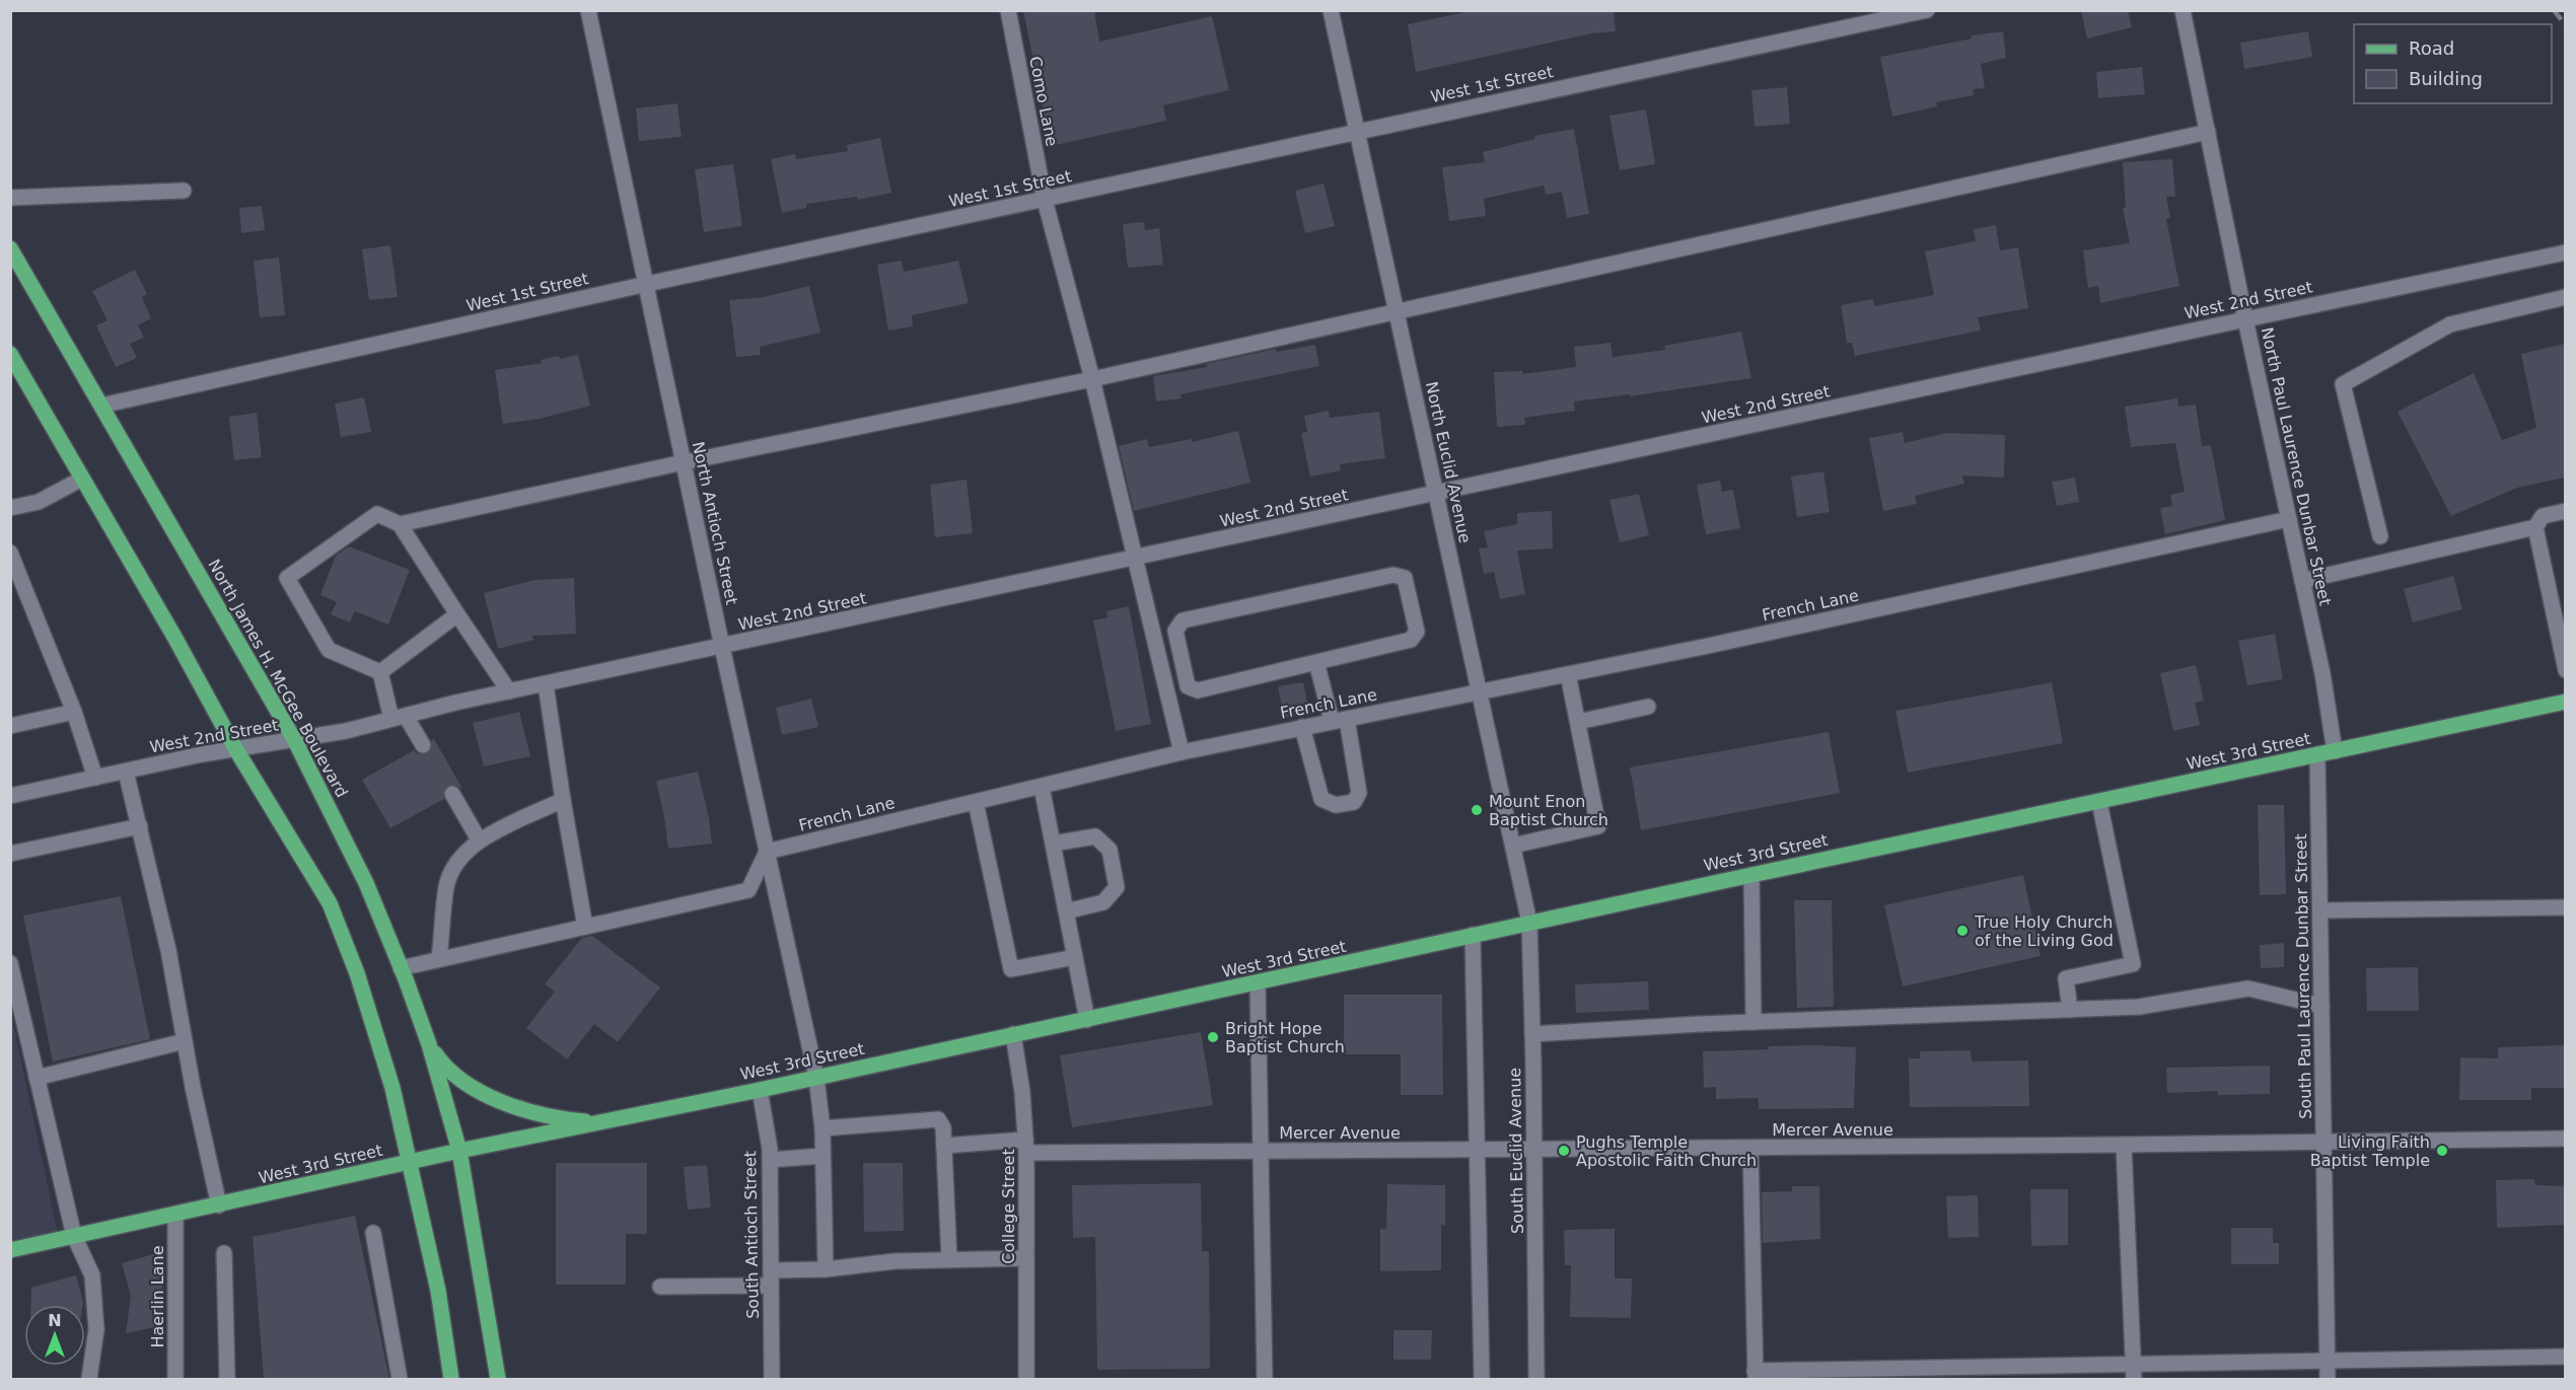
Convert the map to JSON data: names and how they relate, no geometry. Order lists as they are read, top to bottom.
{
  "streets": {
    "main road": ["North James H. McGee Boulevard", "West 3rd Street"],
    "street": [
      "West 1st Street",
      "Como Lane",
      "West 2nd Street",
      "North Euclid Avenue",
      "North Paul Laurence Dunbar Street",
      "North Antioch Street",
      "French Lane",
      "South Paul Laurence Dunbar Street",
      "Mercer Avenue",
      "South Euclid Avenue",
      "College Street",
      "South Antioch Street",
      "Haerlin Lane"
    ]
  },
  "crossings": [
    ["West 1st Street", "Como Lane"],
    ["West 1st Street", "North Euclid Avenue"],
    ["West 1st Street", "North Antioch Street"],
    ["West 1st Street", "North James H. McGee Boulevard"],
    ["Como Lane", "West 2nd Street"],
    ["Como Lane", "French Lane"],
    ["West 2nd Street", "North Euclid Avenue"],
    ["West 2nd Street", "North Paul Laurence Dunbar Street"],
    ["West 2nd Street", "North Antioch Street"],
    ["West 2nd Street", "North James H. McGee Boulevard"],
    ["North Euclid Avenue", "French Lane"],
    ["North Euclid Avenue", "West 3rd Street"],
    ["North Euclid Avenue", "South Euclid Avenue"],
    ["North Paul Laurence Dunbar Street", "French Lane"],
    ["North Paul Laurence Dunbar Street", "West 3rd Street"],
    ["North Antioch Street", "French Lane"],
    ["North Antioch Street", "West 3rd Street"],
    ["North James H. McGee Boulevard", "West 3rd Street"],
    ["West 3rd Street", "South Paul Laurence Dunbar Street"],
    ["West 3rd Street", "South Euclid Avenue"],
    ["West 3rd Street", "College Street"],
    ["West 3rd Street", "South Antioch Street"],
    ["West 3rd Street", "Haerlin Lane"],
    ["South Paul Laurence Dunbar Street", "Mercer Avenue"],
    ["Mercer Avenue", "South Euclid Avenue"],
    ["Mercer Avenue", "College Street"]
  ],
  "places": [
    "Mount Enon Baptist Church",
    "True Holy Church of the Living God",
    "Bright Hope Baptist Church",
    "Pughs Temple Apostolic Faith Church",
    "Living Faith Baptist Temple"
  ],
  "legend": ["Road", "Building"],
  "north": "top"
}
